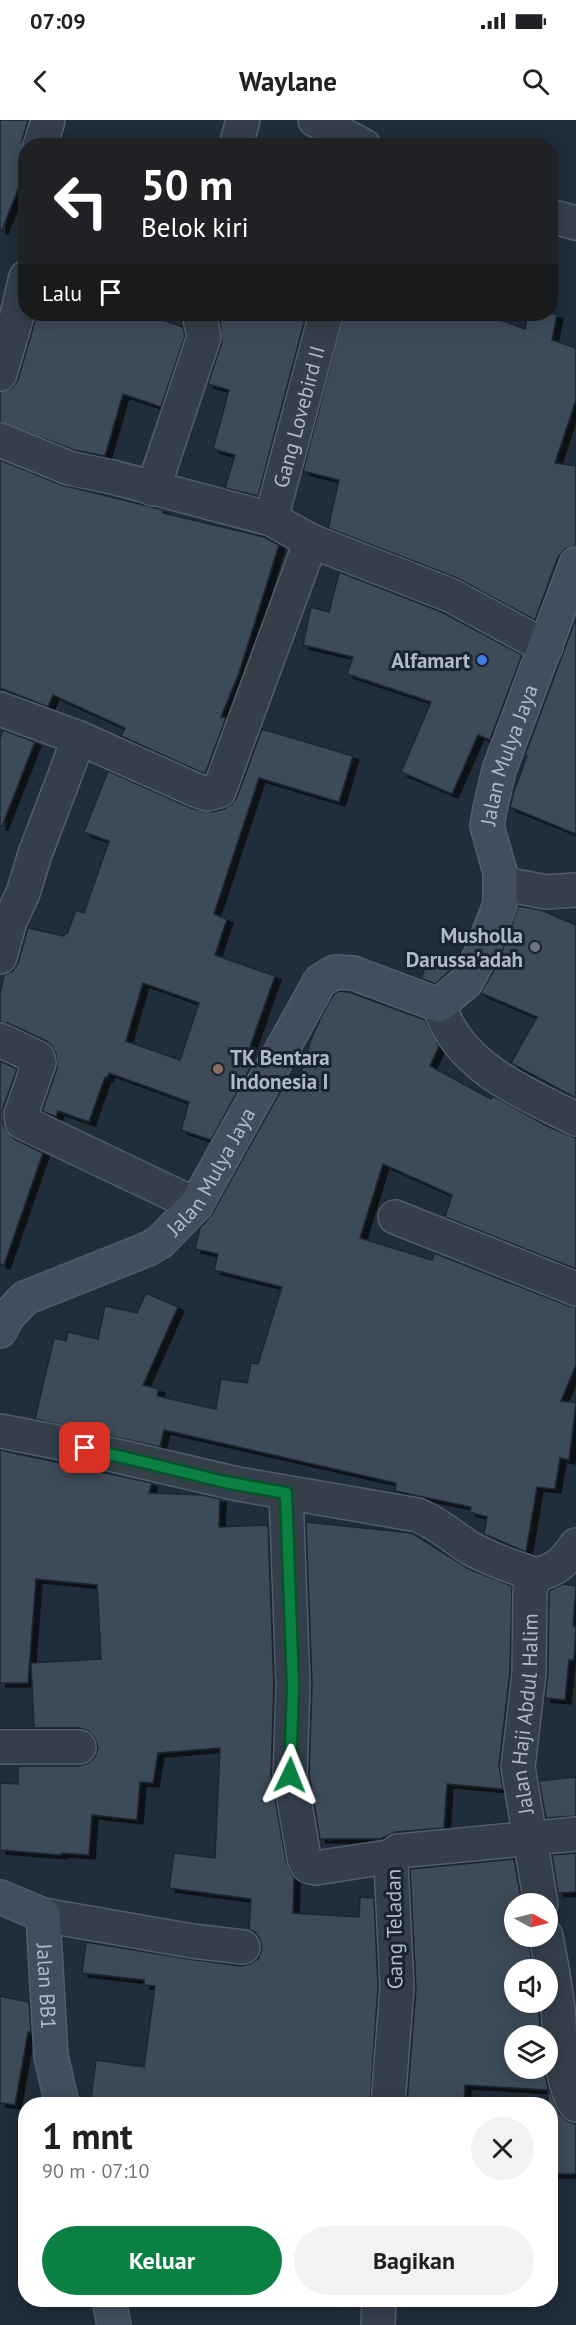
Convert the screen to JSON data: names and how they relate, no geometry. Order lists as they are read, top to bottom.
{
  "streets": {
    "street": [
      "Gang Lovebird II",
      "Jalan Mulya Jaya",
      "Jalan Haji Abdul Halim",
      "Gang Teladan",
      "Jalan BB1"
    ]
  },
  "crossings": [
    ["Jalan Haji Abdul Halim", "Gang Teladan"]
  ],
  "places": ["Alfamart", "Musholla Darussa'adah", "TK Bentara Indonesia I"],
  "north": "right",
  "page": {
    "status": "07:09",
    "header": "Waylane",
    "turn": ["50 m", "Belok kiri"],
    "then": "Lalu",
    "heading": ["1 mnt", "90 m · 07:10"],
    "buttons": ["Keluar", "Bagikan"]
  }
}
